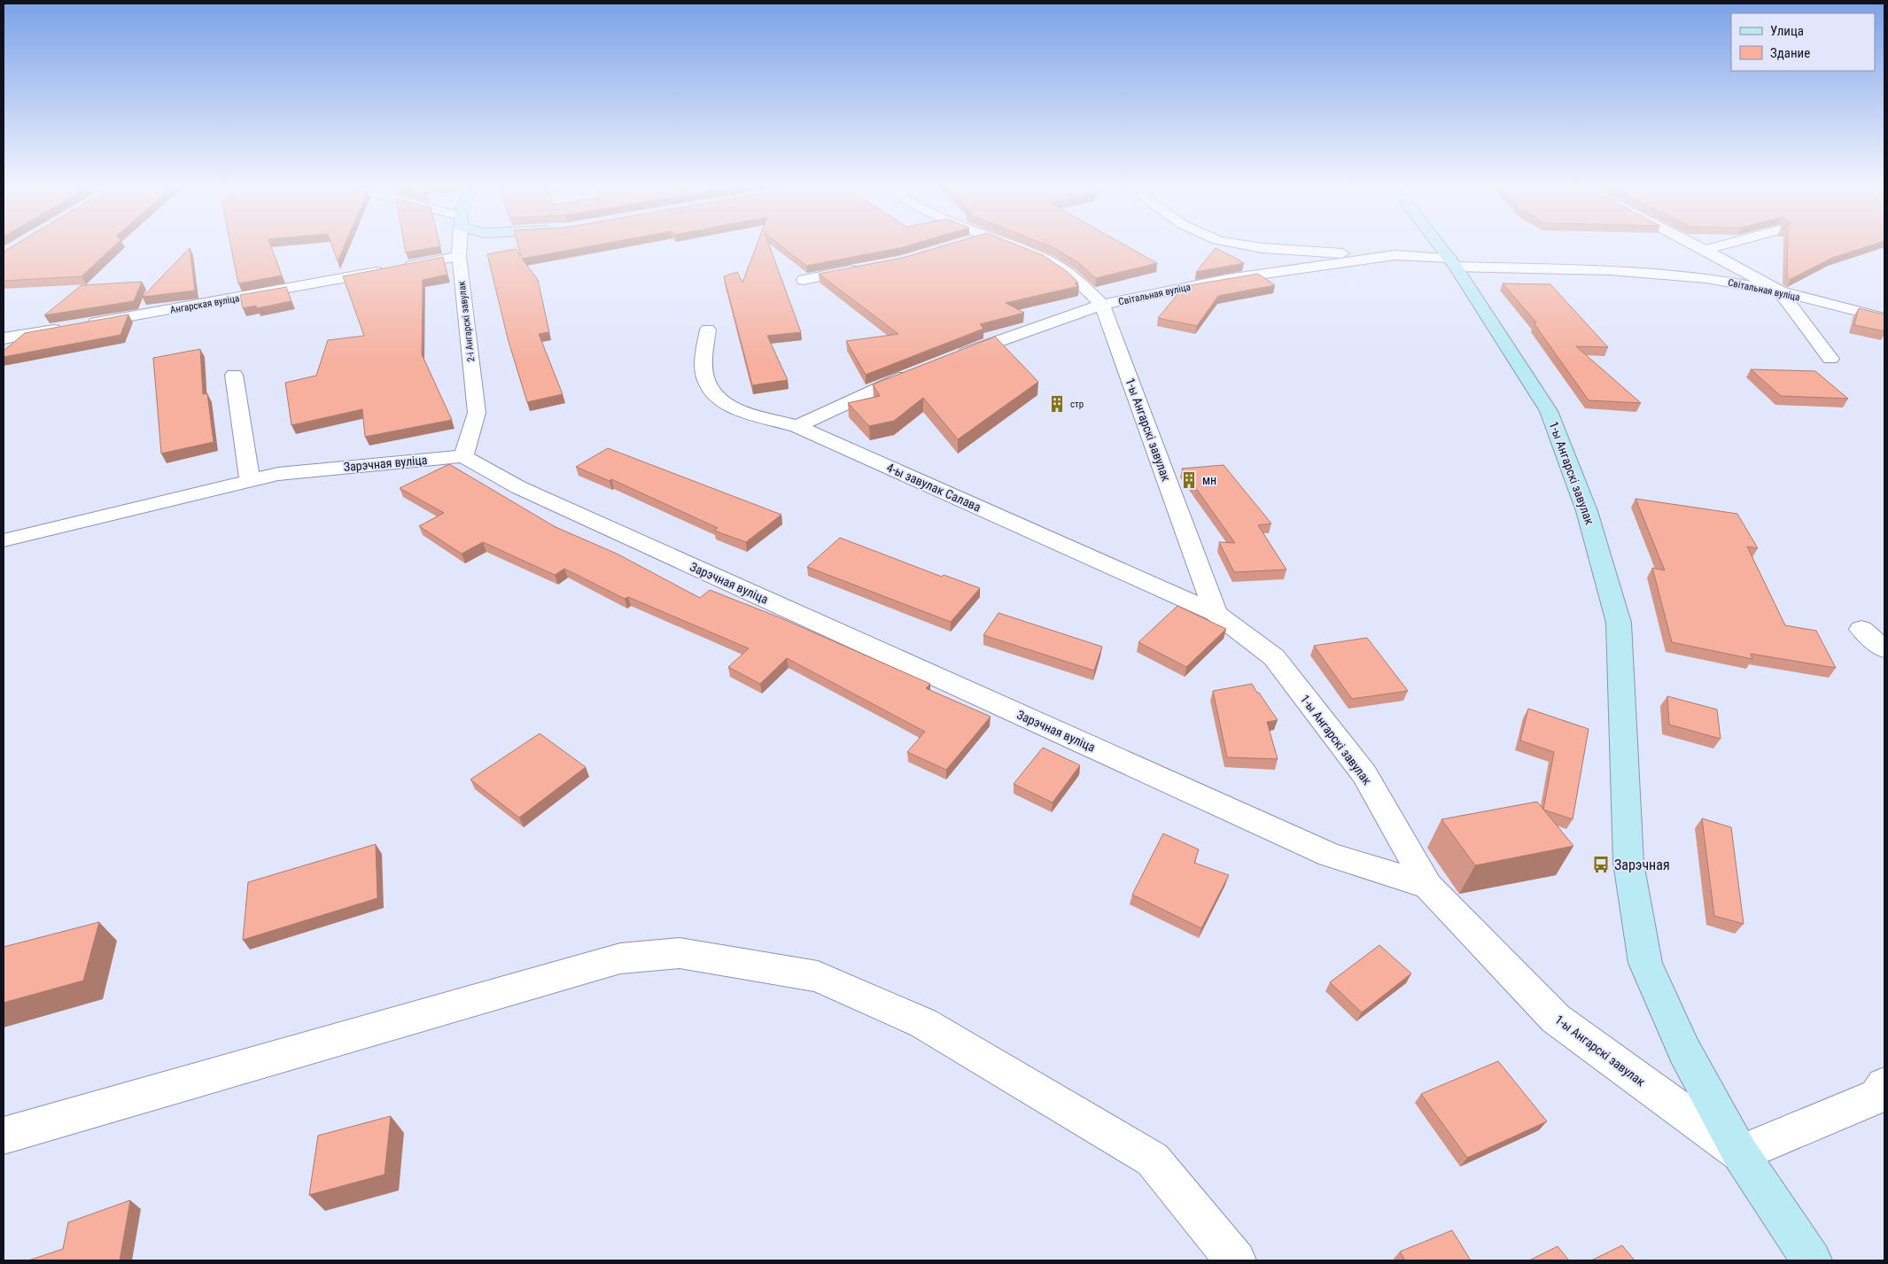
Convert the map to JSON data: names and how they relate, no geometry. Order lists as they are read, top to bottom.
{
  "streets": {
    "street": [
      "Світальная вуліца",
      "Ангарская вуліца",
      "2-і Ангарскі завулак",
      "1-ы Ангарскі завулак",
      "Зарэчная вуліца",
      "4-ы завулак Салава"
    ]
  },
  "crossings": [
    ["Світальная вуліца", "1-ы Ангарскі завулак"],
    ["Ангарская вуліца", "2-і Ангарскі завулак"],
    ["2-і Ангарскі завулак", "Зарэчная вуліца"],
    ["1-ы Ангарскі завулак", "Зарэчная вуліца"],
    ["1-ы Ангарскі завулак", "4-ы завулак Салава"]
  ],
  "places": {
    "building": ["стр", "мн"],
    "bus stop": ["Зарэчная"]
  },
  "legend": ["Улица", "Здание"]
}
